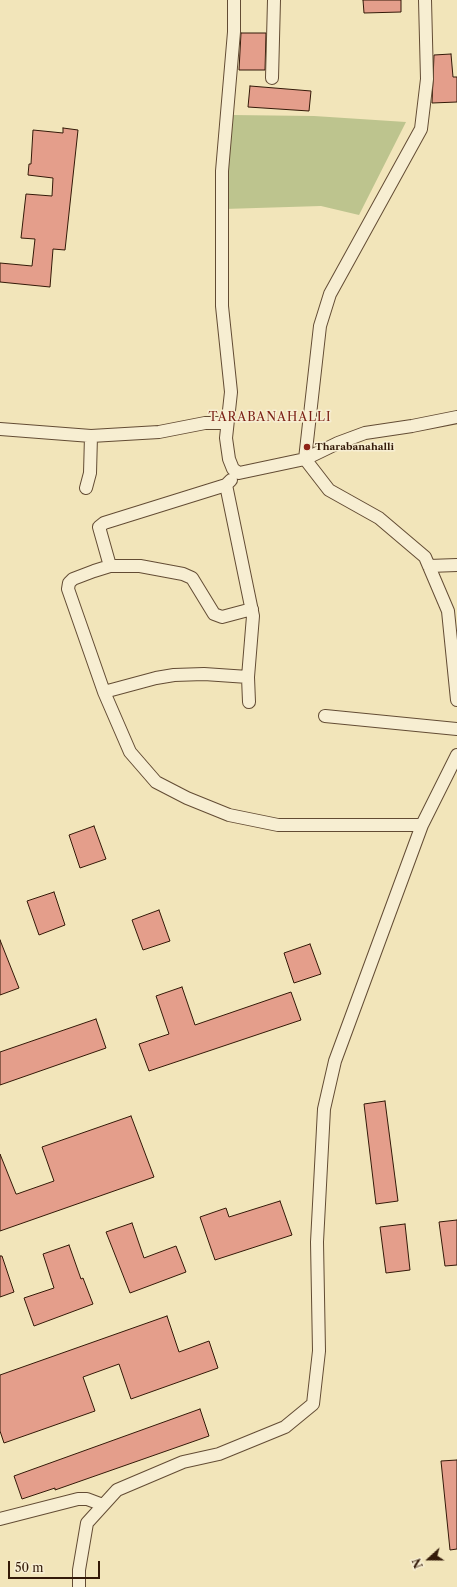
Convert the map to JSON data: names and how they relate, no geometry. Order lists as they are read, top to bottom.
{
  "districts": ["TARABANAHALLI"],
  "places": ["Tharabanahalli"],
  "scale_bar": "50 m",
  "north": "left"
}
